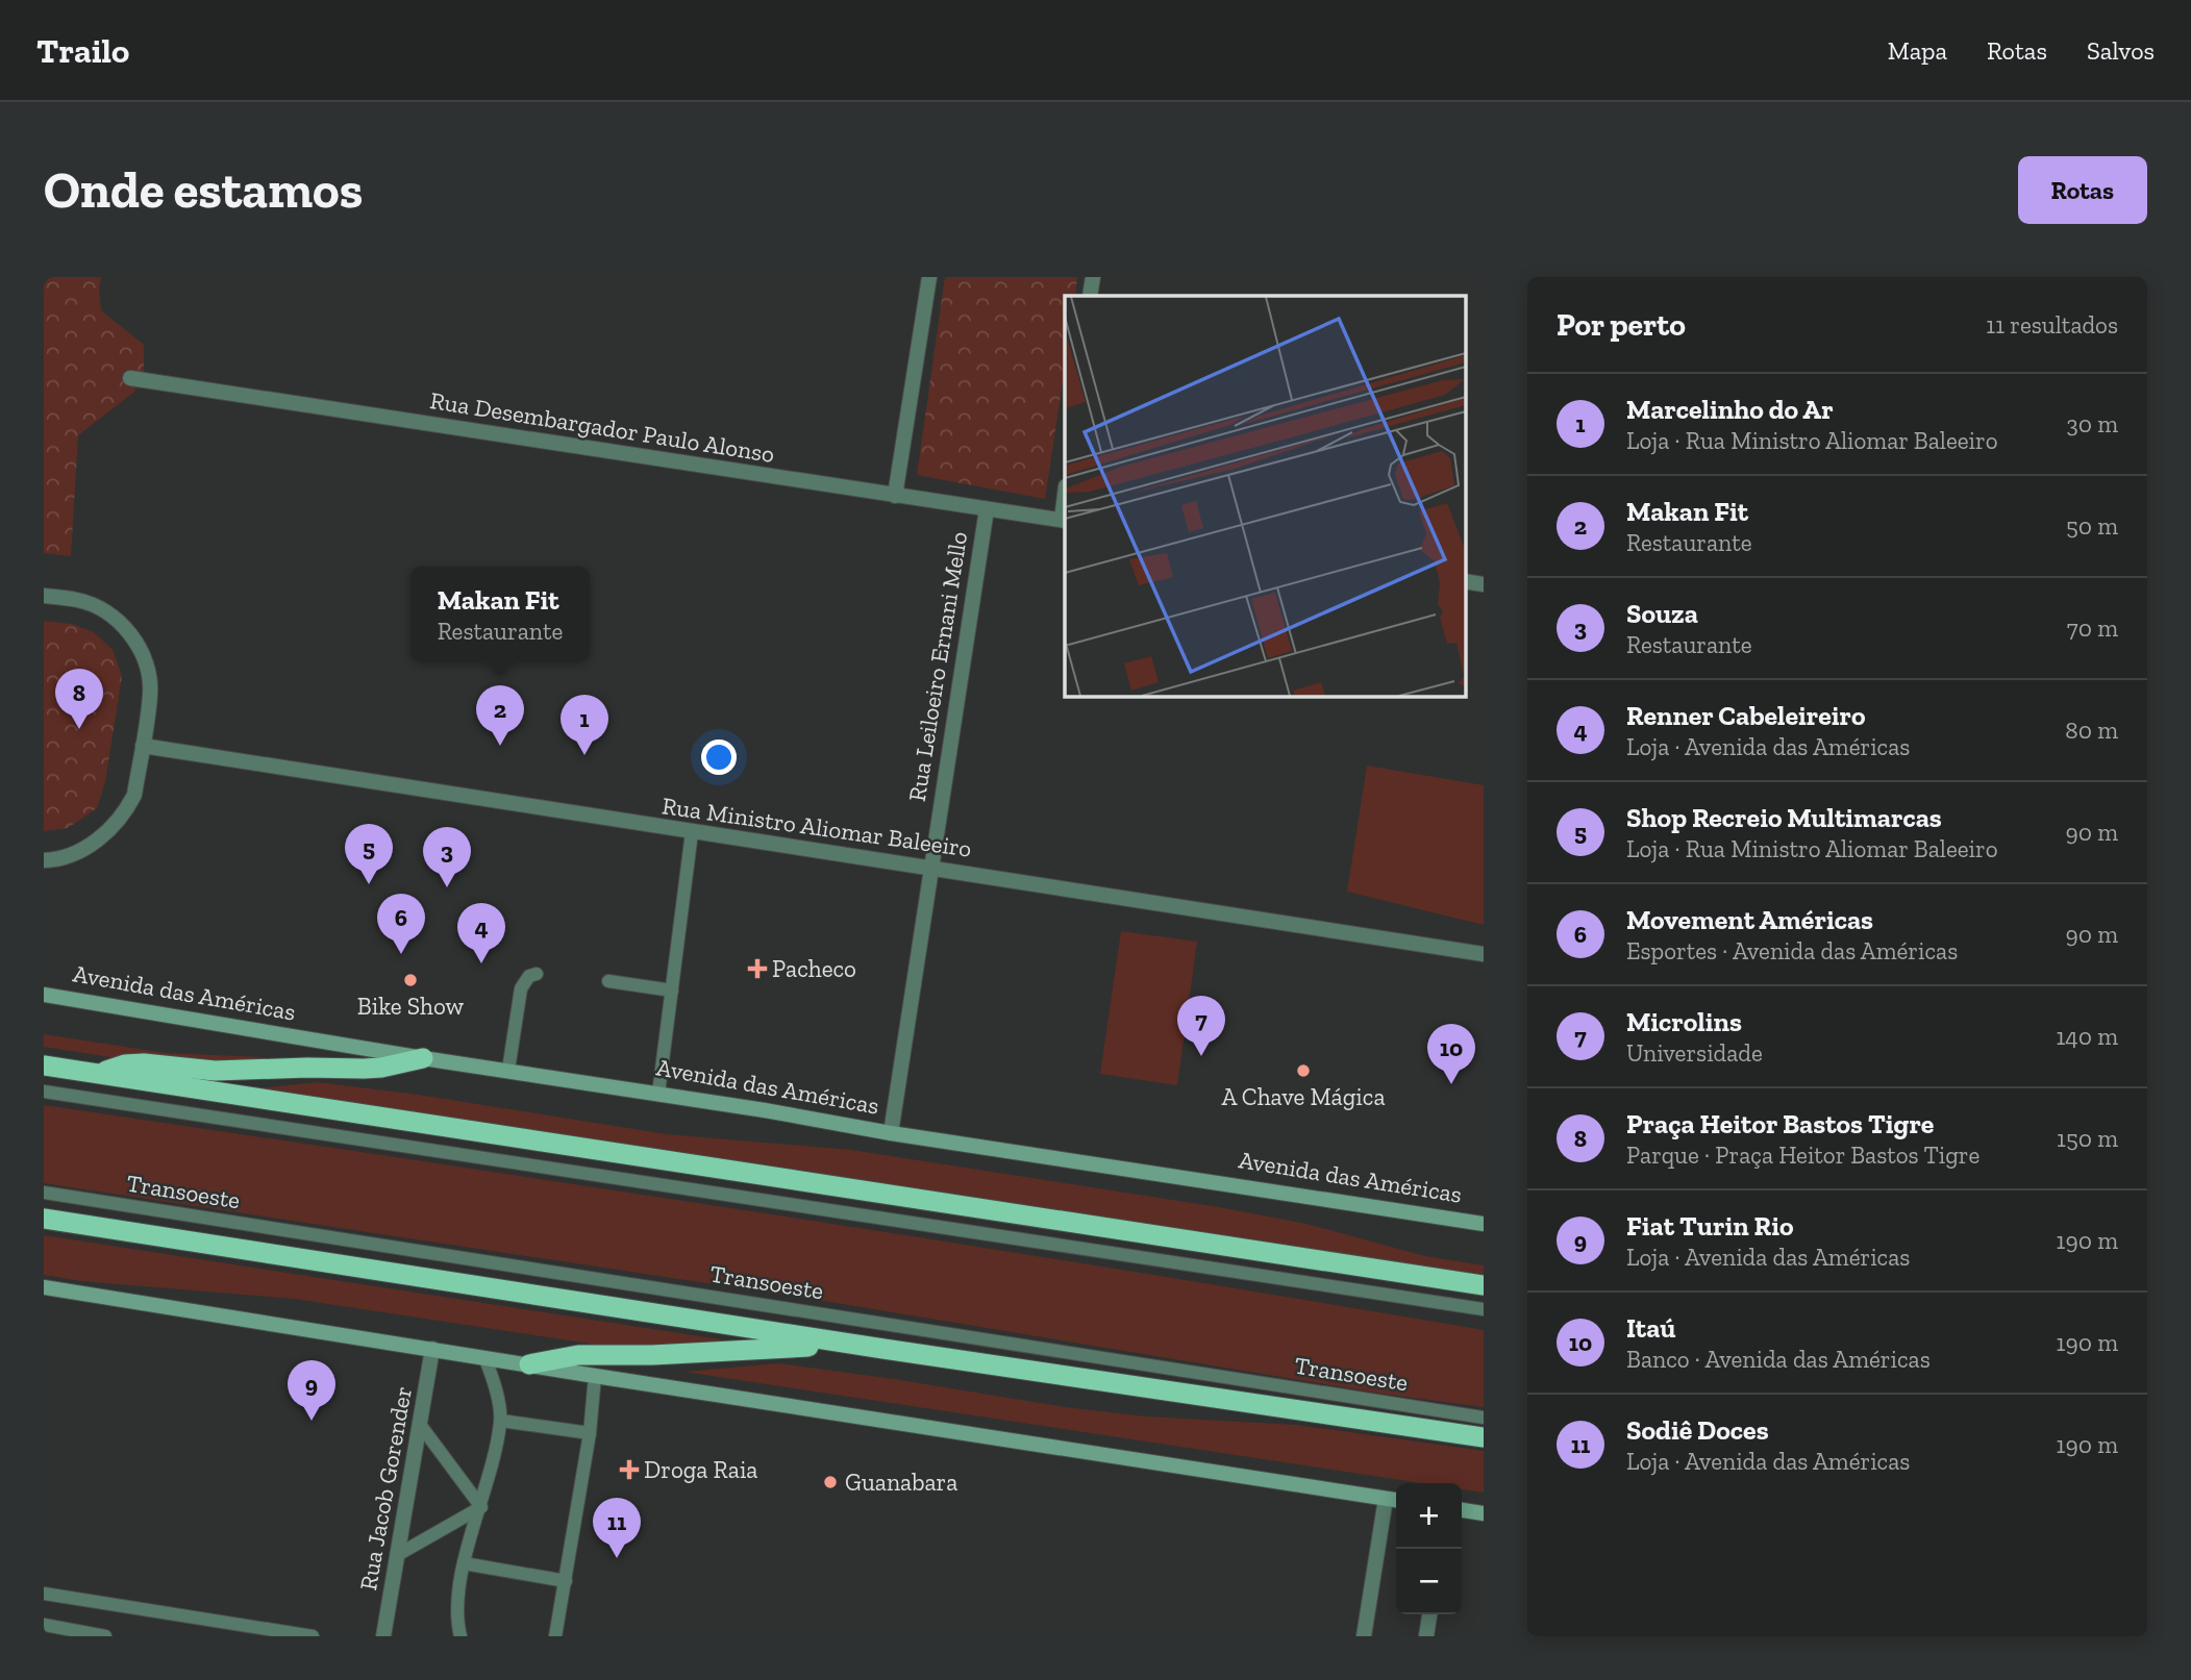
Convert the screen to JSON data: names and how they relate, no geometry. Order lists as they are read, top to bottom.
{
  "streets": {
    "main road": ["Avenida das Américas"],
    "street": [
      "Rua Desembargador Paulo Alonso",
      "Rua Leiloeiro Ernani Mello",
      "Rua Ministro Aliomar Baleeiro",
      "Rua Jacob Gorender"
    ],
    "lane": ["Transoeste"]
  },
  "crossings": [
    ["Rua Desembargador Paulo Alonso", "Rua Leiloeiro Ernani Mello"],
    ["Rua Leiloeiro Ernani Mello", "Rua Ministro Aliomar Baleeiro"],
    ["Rua Leiloeiro Ernani Mello", "Avenida das Américas"]
  ],
  "places": {
    "health": ["Pacheco", "Droga Raia"],
    "other": ["Bike Show", "A Chave Mágica", "Guanabara"]
  },
  "page": {
    "header": "Trailo",
    "nav": ["Mapa", "Rotas", "Salvos"],
    "buttons": "Rotas",
    "title": "Onde estamos",
    "heading": ["Por perto", "11 resultados"],
    "list": [
      {
        "mark": "1",
        "name": "Marcelinho do Ar",
        "note": "Loja · Rua Ministro Aliomar Baleeiro",
        "value": "30 m"
      },
      {
        "mark": "2",
        "name": "Makan Fit",
        "note": "Restaurante",
        "value": "50 m"
      },
      {
        "mark": "3",
        "name": "Souza",
        "note": "Restaurante",
        "value": "70 m"
      },
      {
        "mark": "4",
        "name": "Renner Cabeleireiro",
        "note": "Loja · Avenida das Américas",
        "value": "80 m"
      },
      {
        "mark": "5",
        "name": "Shop Recreio Multimarcas",
        "note": "Loja · Rua Ministro Aliomar Baleeiro",
        "value": "90 m"
      },
      {
        "mark": "6",
        "name": "Movement Américas",
        "note": "Esportes · Avenida das Américas",
        "value": "90 m"
      },
      {
        "mark": "7",
        "name": "Microlins",
        "note": "Universidade",
        "value": "140 m"
      },
      {
        "mark": "8",
        "name": "Praça Heitor Bastos Tigre",
        "note": "Parque · Praça Heitor Bastos Tigre",
        "value": "150 m"
      },
      {
        "mark": "9",
        "name": "Fiat Turin Rio",
        "note": "Loja · Avenida das Américas",
        "value": "190 m"
      },
      {
        "mark": "10",
        "name": "Itaú",
        "note": "Banco · Avenida das Américas",
        "value": "190 m"
      },
      {
        "mark": "11",
        "name": "Sodiê Doces",
        "note": "Loja · Avenida das Américas",
        "value": "190 m"
      }
    ],
    "popup": ["Makan Fit", "Restaurante"],
    "pins": [
      "8",
      "2",
      "1",
      "5",
      "3",
      "6",
      "4",
      "7",
      "10",
      "9",
      "11"
    ],
    "map_buttons": ["+", "−"]
  }
}
